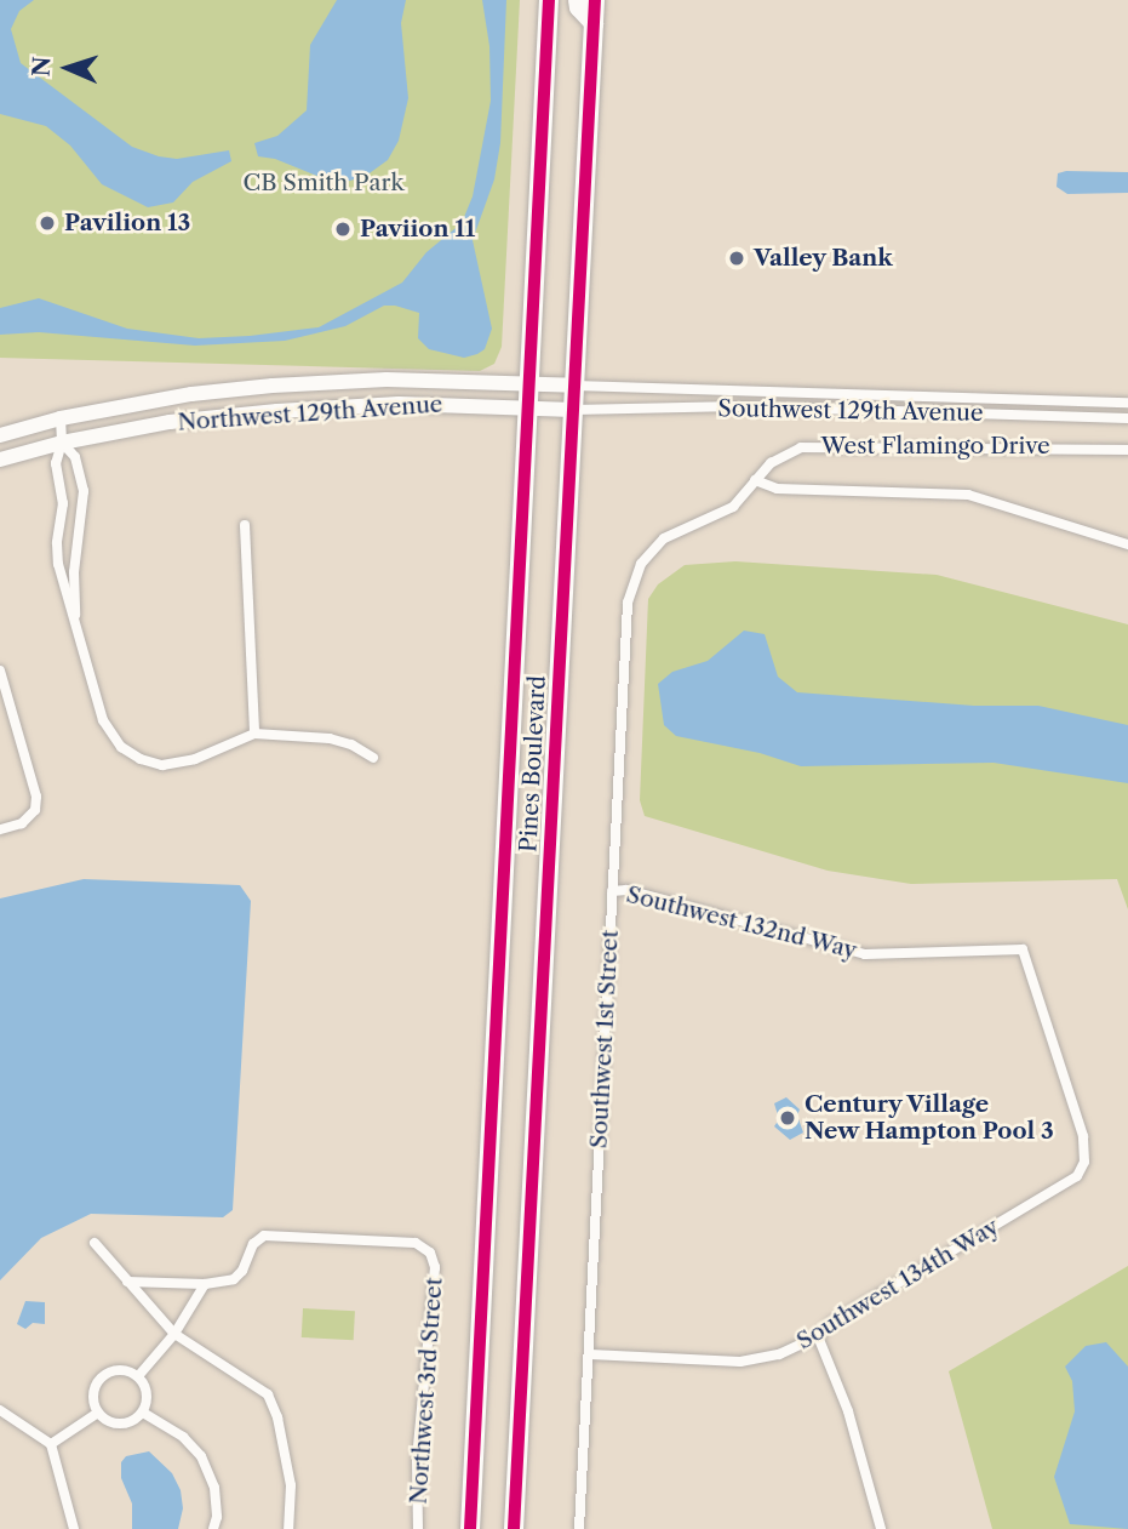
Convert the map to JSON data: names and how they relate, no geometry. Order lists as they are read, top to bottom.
{
  "streets": {
    "highway": ["Pines Boulevard"],
    "street": [
      "Southwest 129th Avenue",
      "Northwest 129th Avenue",
      "West Flamingo Drive",
      "Southwest 132nd Way",
      "Southwest 1st Street",
      "Southwest 134th Way",
      "Northwest 3rd Street"
    ]
  },
  "crossings": [
    ["Southwest 129th Avenue", "Northwest 129th Avenue"],
    ["Southwest 129th Avenue", "Pines Boulevard"],
    ["Northwest 129th Avenue", "Pines Boulevard"],
    ["West Flamingo Drive", "Southwest 1st Street"],
    ["Southwest 132nd Way", "Southwest 1st Street"],
    ["Southwest 132nd Way", "Southwest 134th Way"],
    ["Southwest 1st Street", "Southwest 134th Way"]
  ],
  "parks": ["CB Smith Park"],
  "places": [
    "Pavilion 13",
    "Paviion 11",
    "Valley Bank",
    "Century Village New Hampton Pool 3"
  ],
  "north": "left"
}
